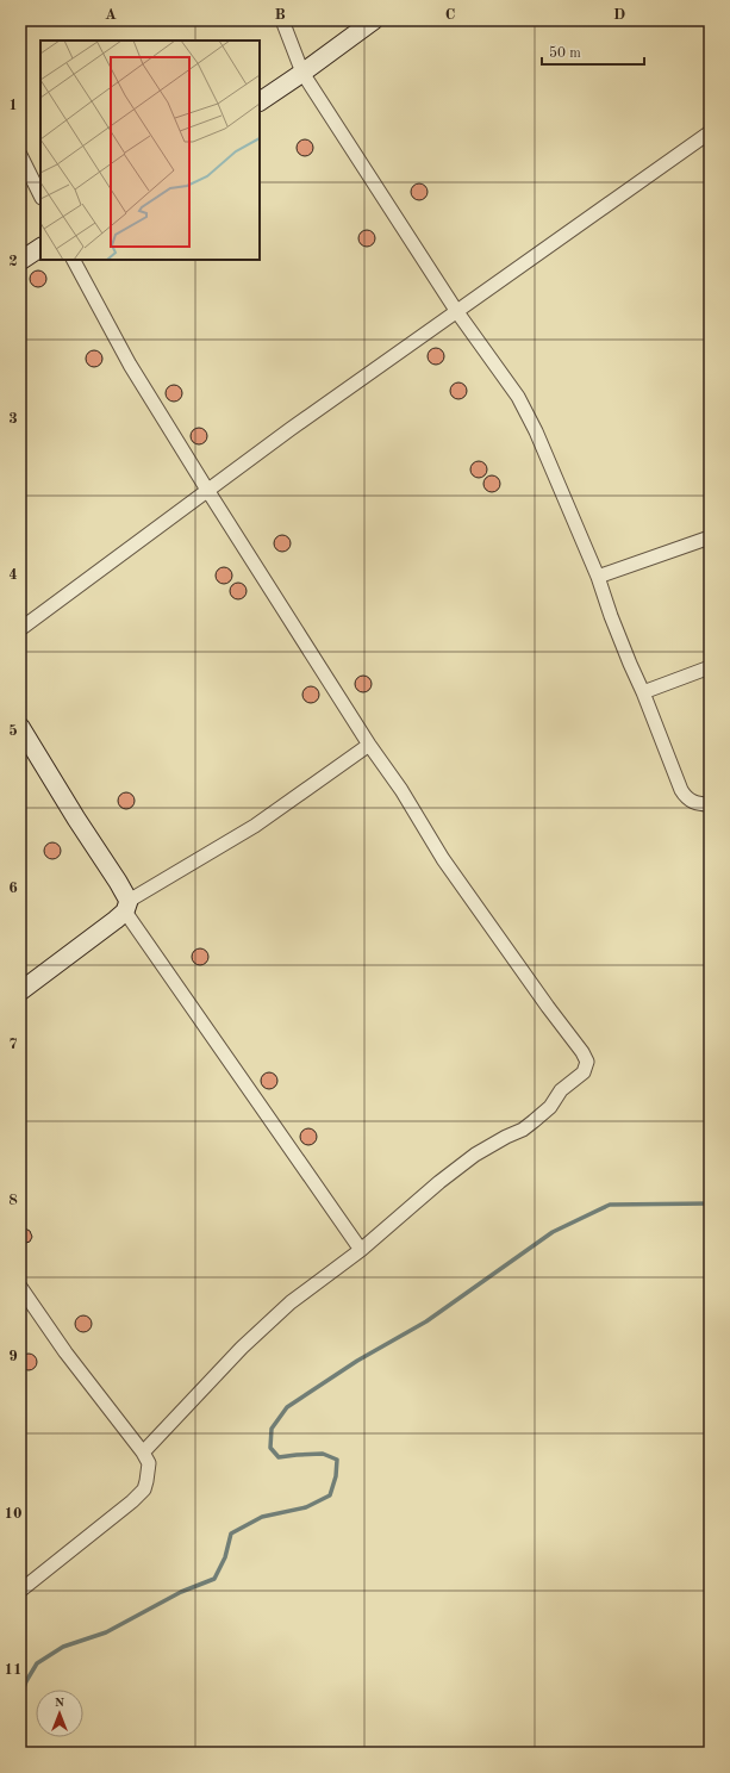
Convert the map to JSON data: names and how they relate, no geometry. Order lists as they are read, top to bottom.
{
  "scale_bar": "50 m",
  "north": "top",
  "grid": {
    "columns": [
      "A",
      "B",
      "C",
      "D"
    ],
    "rows": [
      "1",
      "2",
      "3",
      "4",
      "5",
      "6",
      "7",
      "8",
      "9",
      "10",
      "11"
    ]
  }
}
